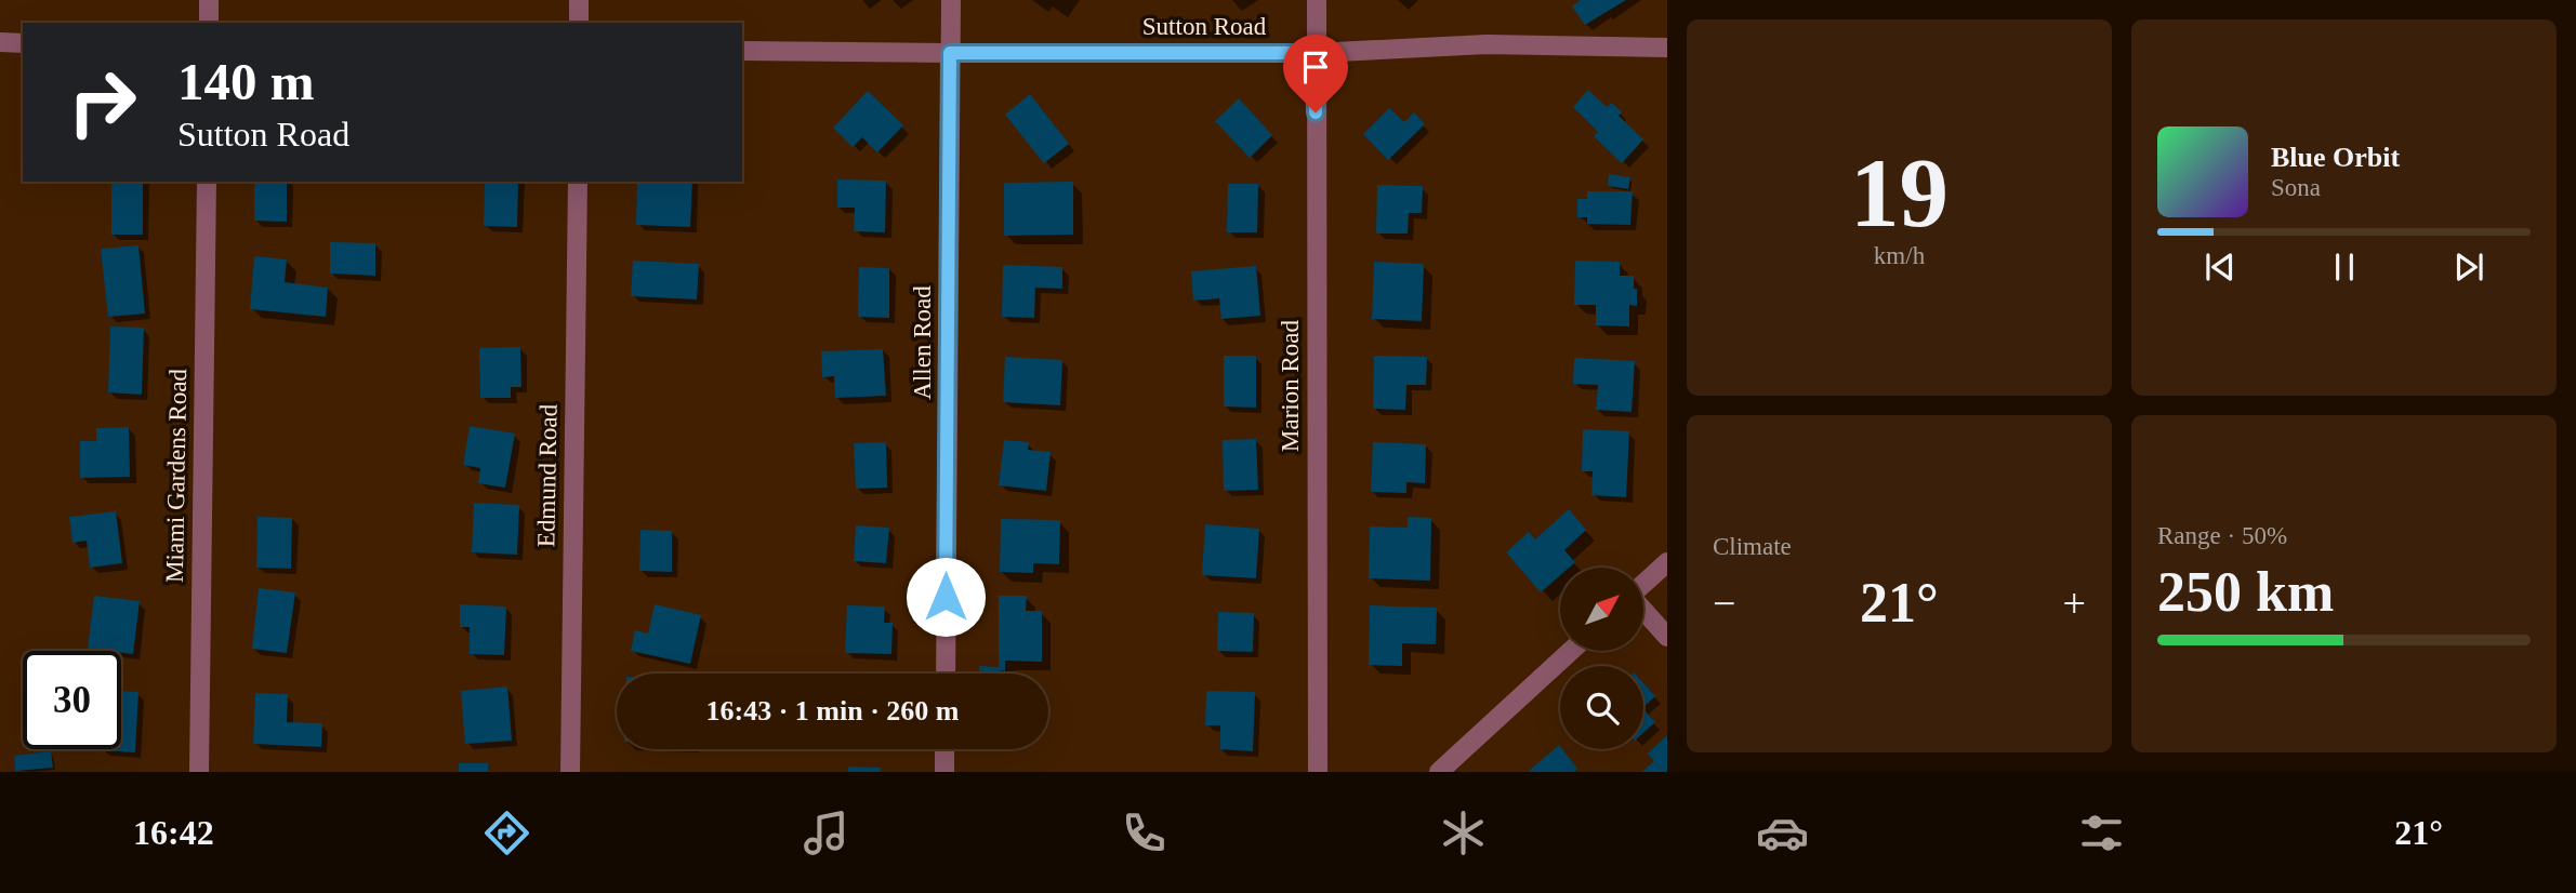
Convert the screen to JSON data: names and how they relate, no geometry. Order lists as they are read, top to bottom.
{
  "streets": {
    "street": [
      "Sutton Road",
      "Allen Road",
      "Marion Road",
      "Miami Gardens Road",
      "Edmund Road"
    ]
  },
  "crossings": [
    ["Sutton Road", "Allen Road"],
    ["Sutton Road", "Marion Road"]
  ],
  "north": "top right",
  "page": {
    "tile": [
      ["19", "km/h"],
      "Climate",
      ["Range · 50%", "250 km"]
    ],
    "turn": ["140 m", "Sutton Road"],
    "song": ["Blue Orbit", "Sona"],
    "heat": ["−", "21°", "+"],
    "limit": "30",
    "trip": "16:43 · 1 min · 260 m",
    "tabs": ["16:42", "21°"]
  }
}
